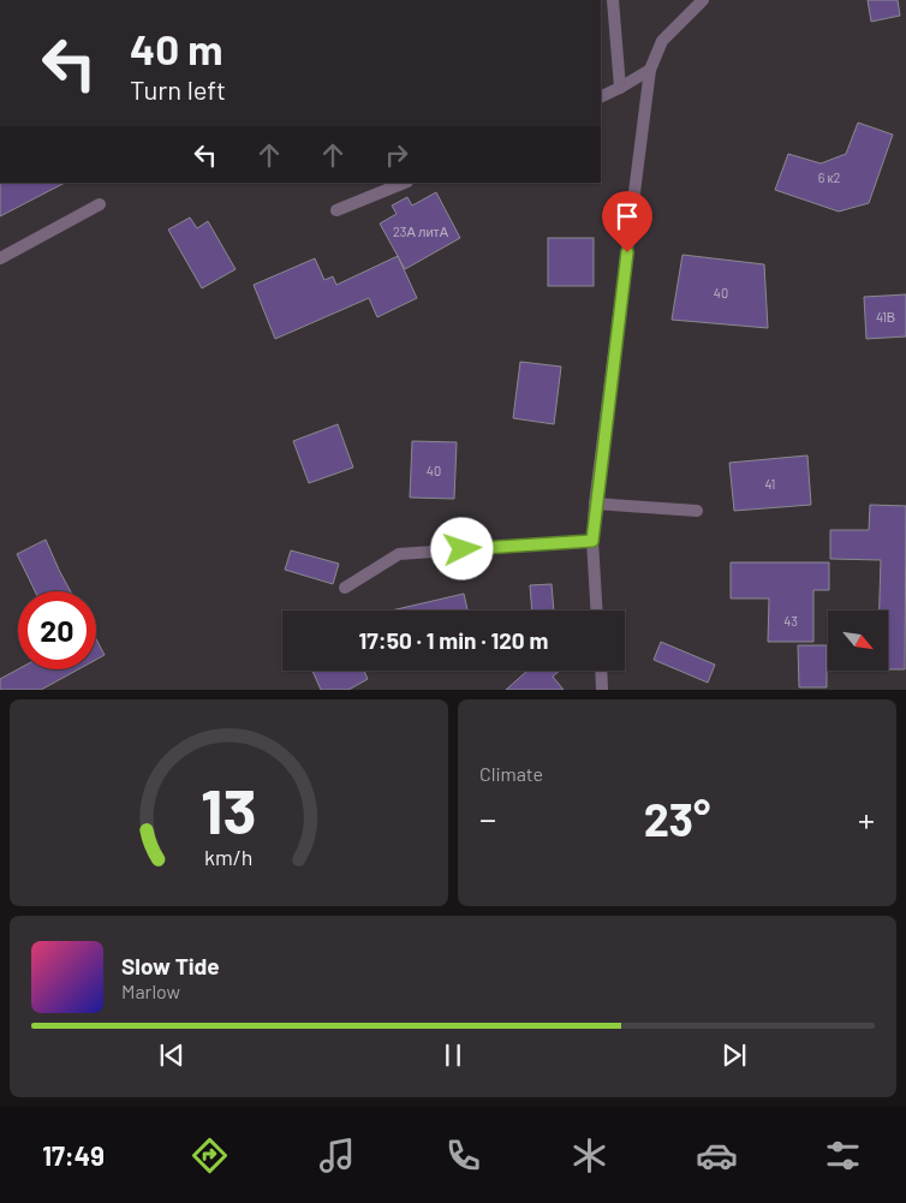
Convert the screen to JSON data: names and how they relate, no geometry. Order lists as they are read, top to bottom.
{
  "house_numbers": [
    "6 к2",
    "23А литА",
    "40",
    "41В",
    "40",
    "41",
    "43"
  ],
  "north": "bottom right",
  "page": {
    "turn": ["40 m", "Turn left"],
    "limit": "20",
    "trip": "17:50 · 1 min · 120 m",
    "tile": "Climate",
    "heat": ["−", "23°", "+"],
    "song": ["Slow Tide", "Marlow"],
    "tabs": "17:49",
    "gauge": ["13", "km/h"]
  }
}
